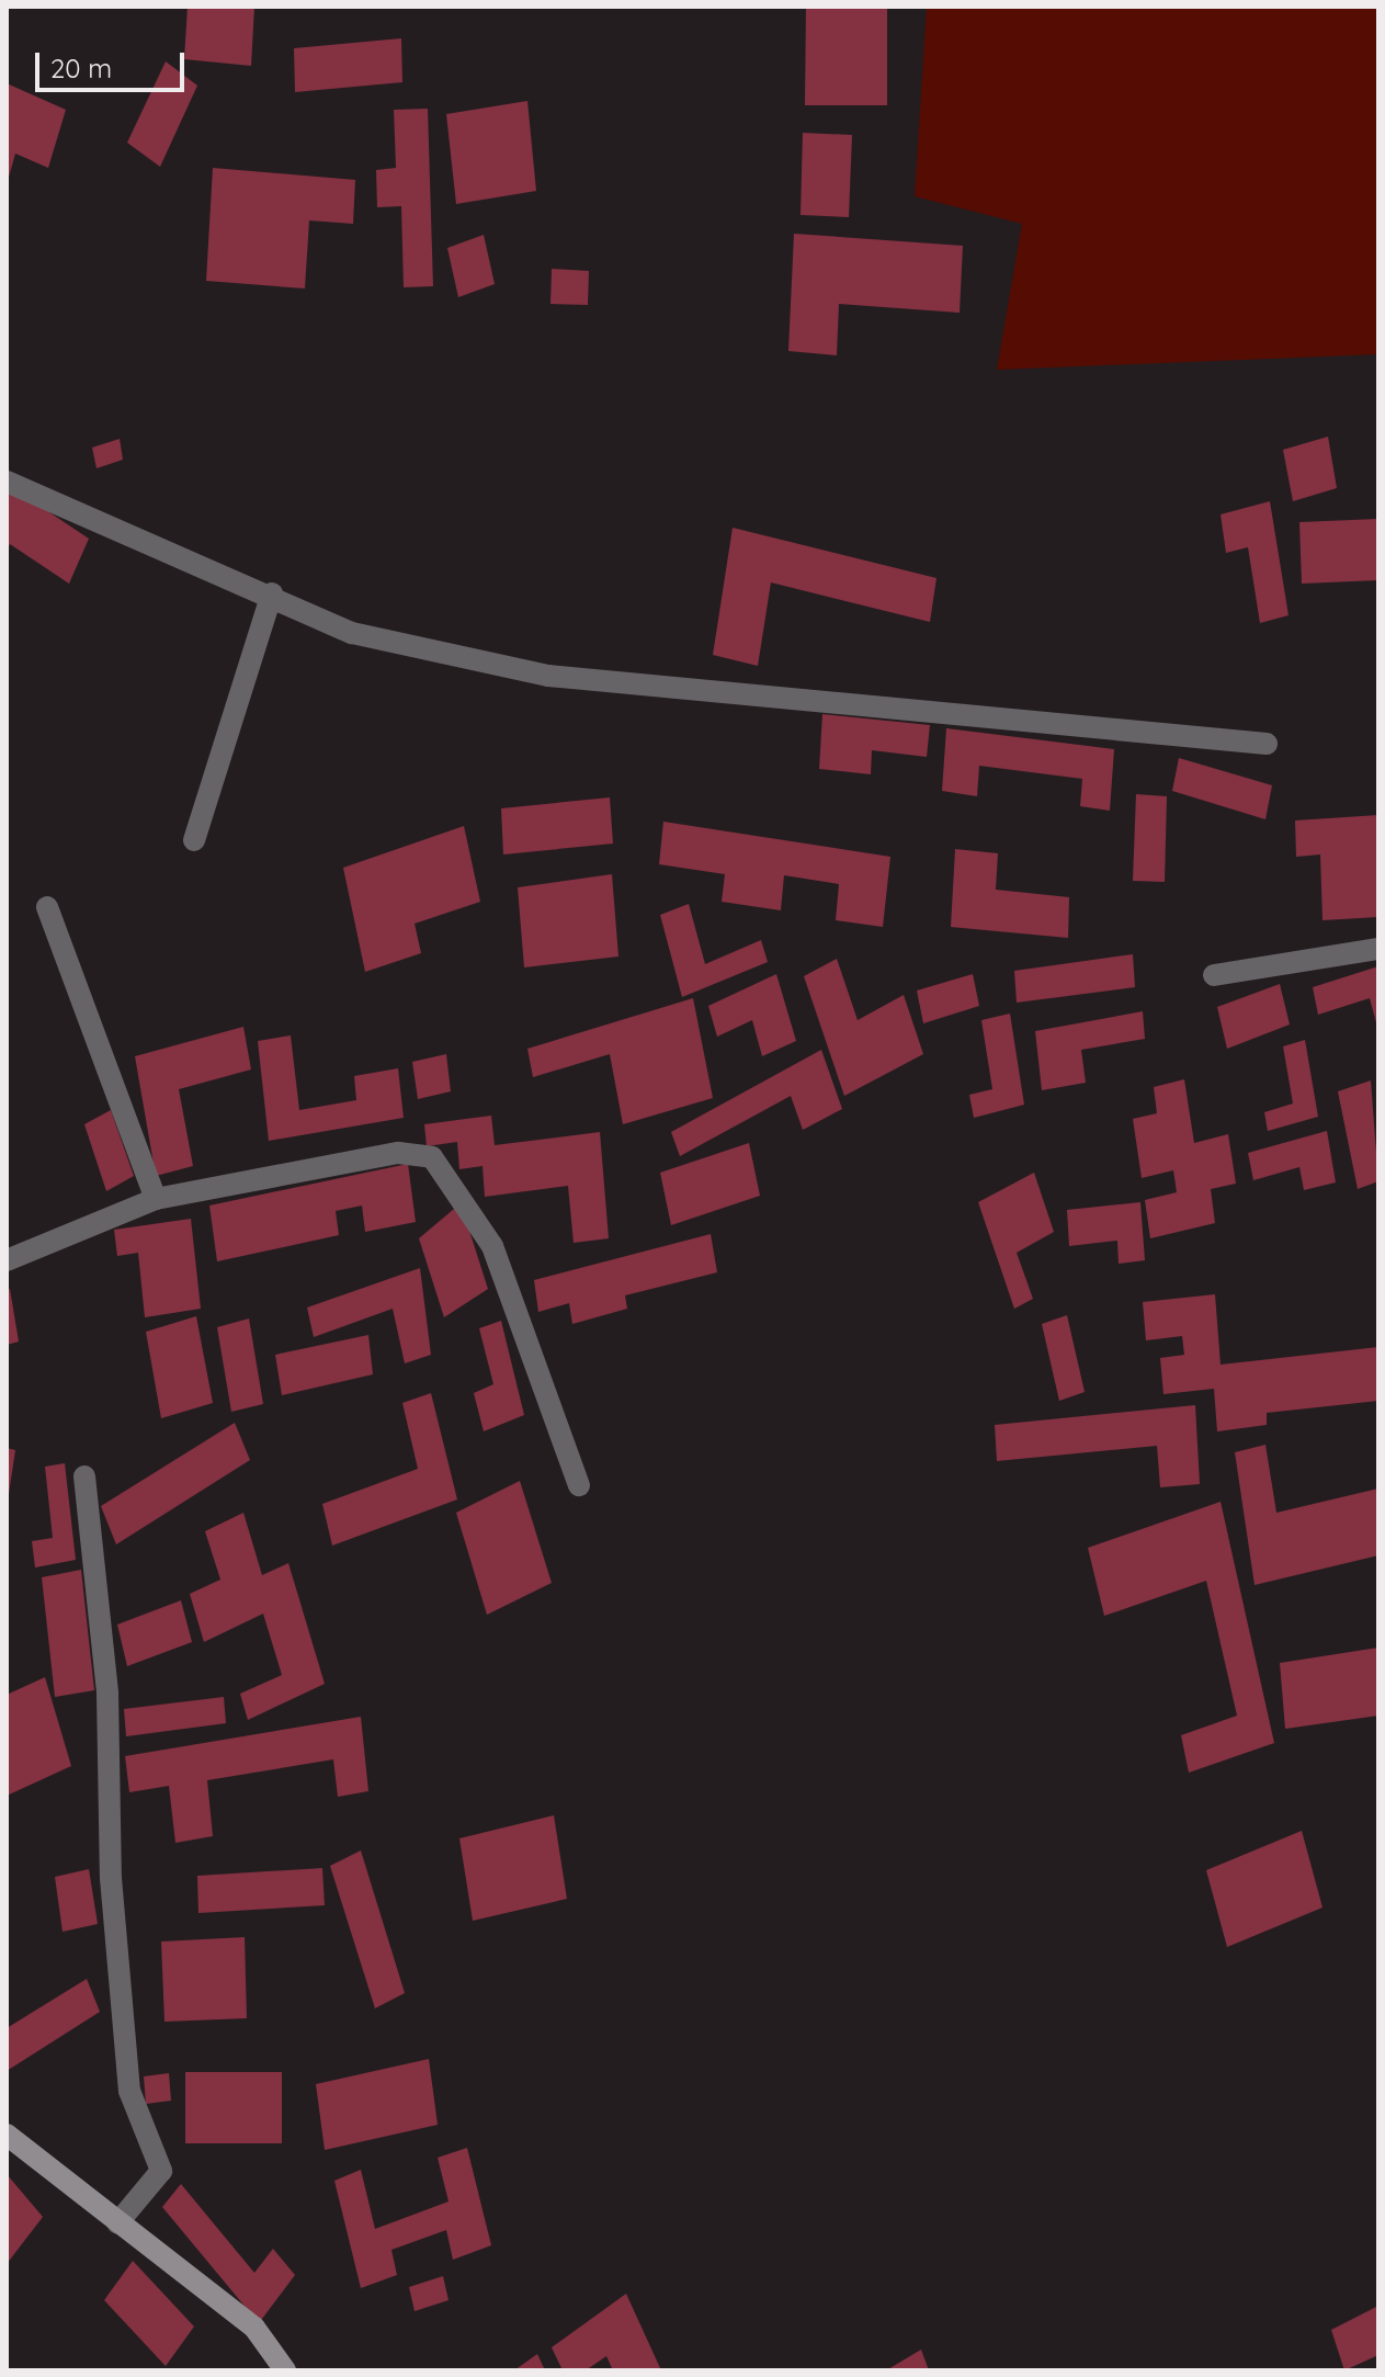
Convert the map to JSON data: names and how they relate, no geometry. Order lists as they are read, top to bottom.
{
  "scale_bar": "20 m"
}
